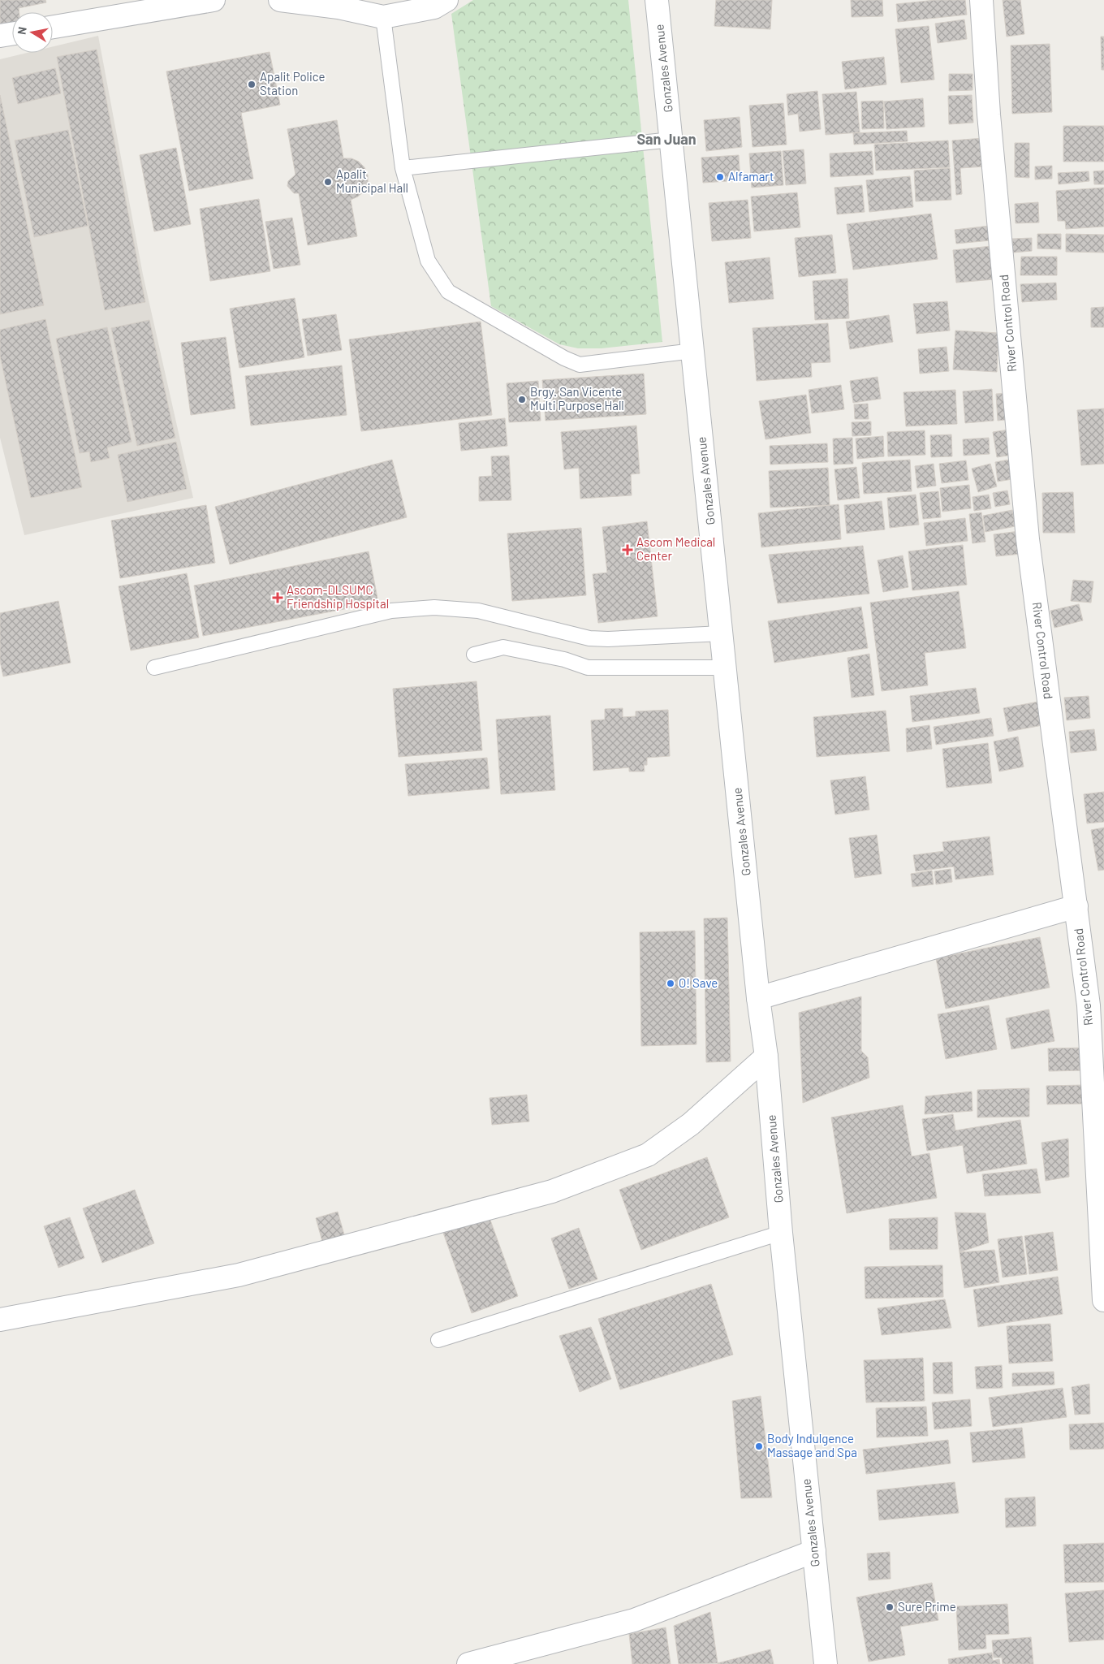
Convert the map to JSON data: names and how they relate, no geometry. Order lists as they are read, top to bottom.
{
  "streets": {
    "street": ["Gonzales Avenue", "River Control Road"]
  },
  "districts": ["San Juan"],
  "places": {
    "other": [
      "Apalit Police Station",
      "Alfamart",
      "Apalit Municipal Hall",
      "Brgy. San Vicente Multi Purpose Hall",
      "O! Save",
      "Body Indulgence Massage and Spa",
      "Sure Prime"
    ],
    "health": ["Ascom Medical Center", "Ascom-DLSUMC Friendship Hospital"]
  },
  "north": "left"
}
